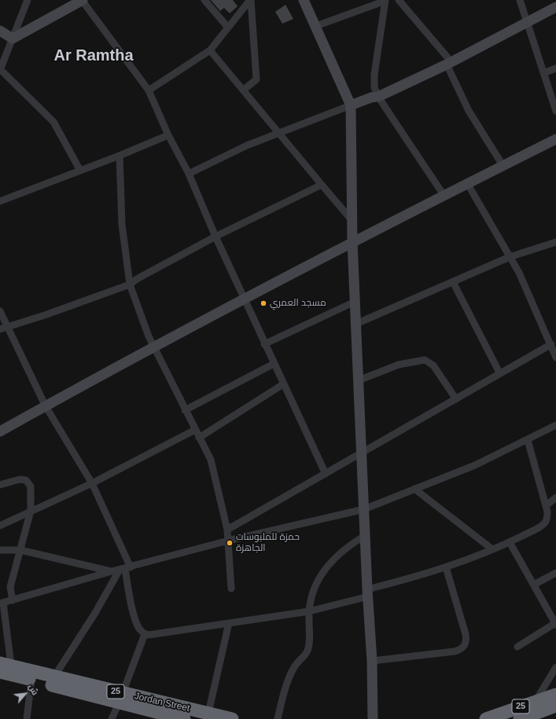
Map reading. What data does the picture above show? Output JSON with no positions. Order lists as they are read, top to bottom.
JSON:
{
  "streets": {
    "highway": ["25", "Jordan Street"]
  },
  "districts": ["Ar Ramtha"],
  "places": ["مسجد العمري", "حمزة للملبوسات الجاهزة"],
  "north": "top right"
}
